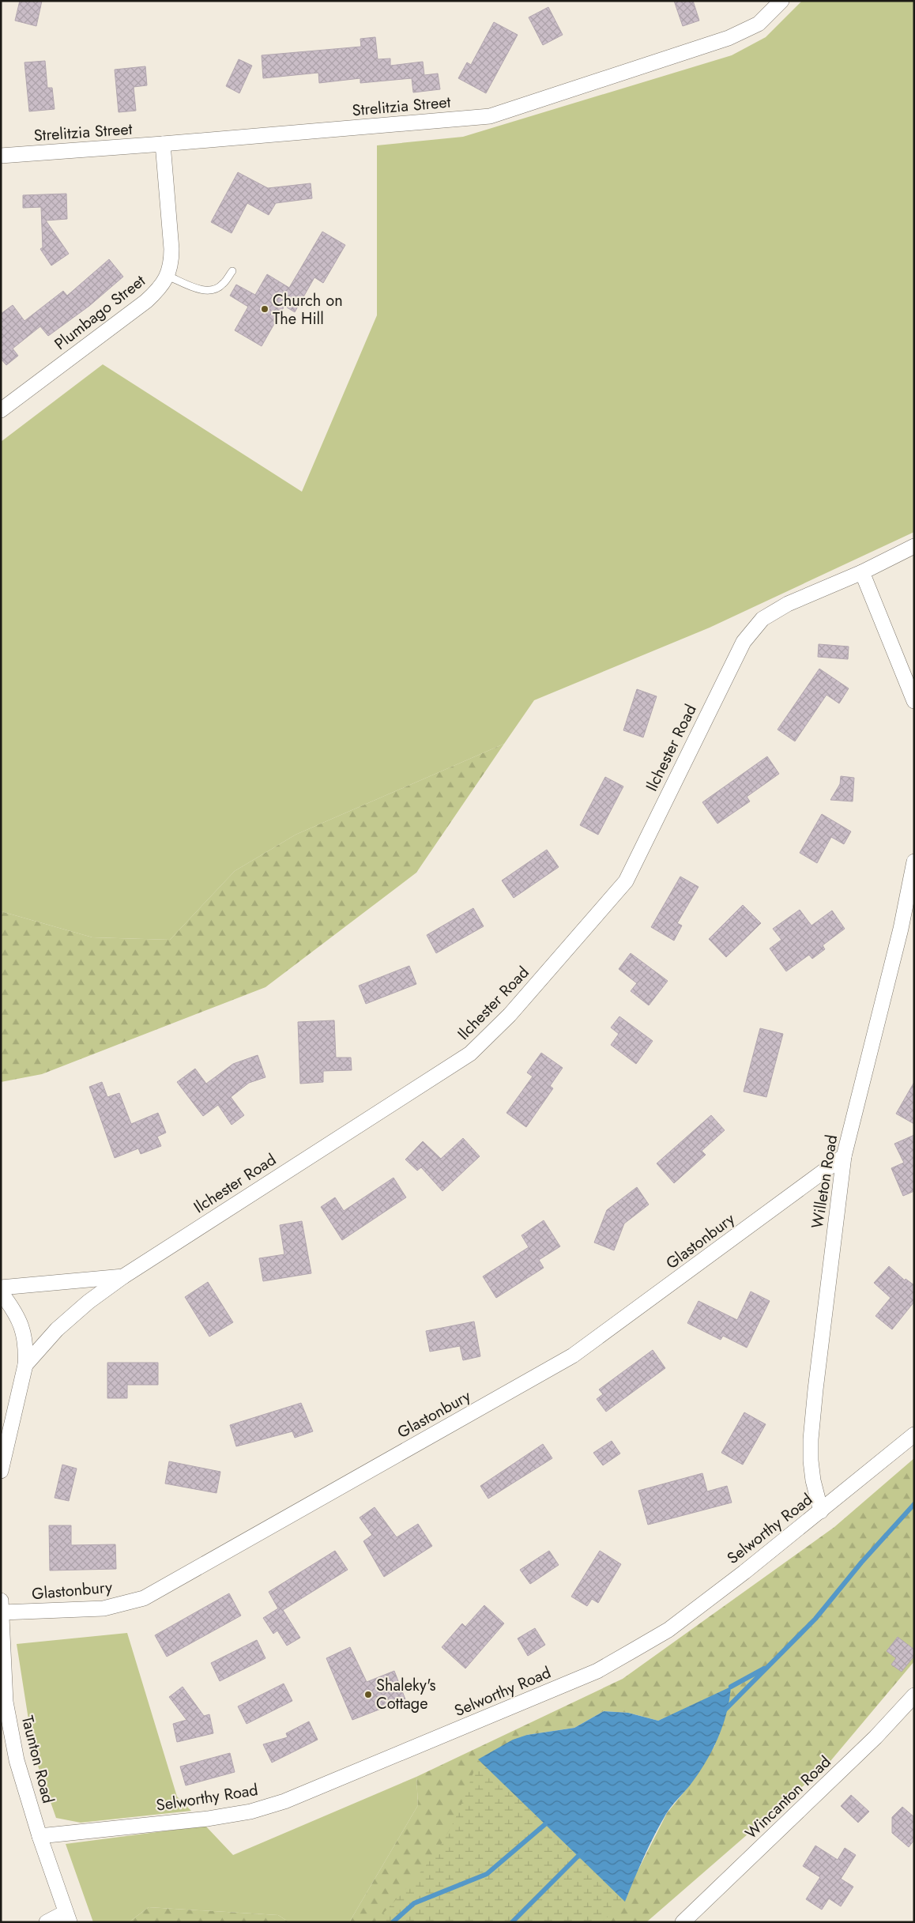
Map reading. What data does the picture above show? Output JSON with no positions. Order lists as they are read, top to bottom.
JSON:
{
  "streets": {
    "street": [
      "Strelitzia Street",
      "Plumbago Street",
      "Ilchester Road",
      "Willeton Road",
      "Glastonbury",
      "Selworthy Road",
      "Taunton Road",
      "Wincanton Road"
    ]
  },
  "crossings": [
    ["Strelitzia Street", "Plumbago Street"],
    ["Willeton Road", "Glastonbury"],
    ["Willeton Road", "Selworthy Road"],
    ["Glastonbury", "Taunton Road"],
    ["Selworthy Road", "Taunton Road"]
  ],
  "places": ["Church on The Hill", "Shaleky's Cottage"]
}
